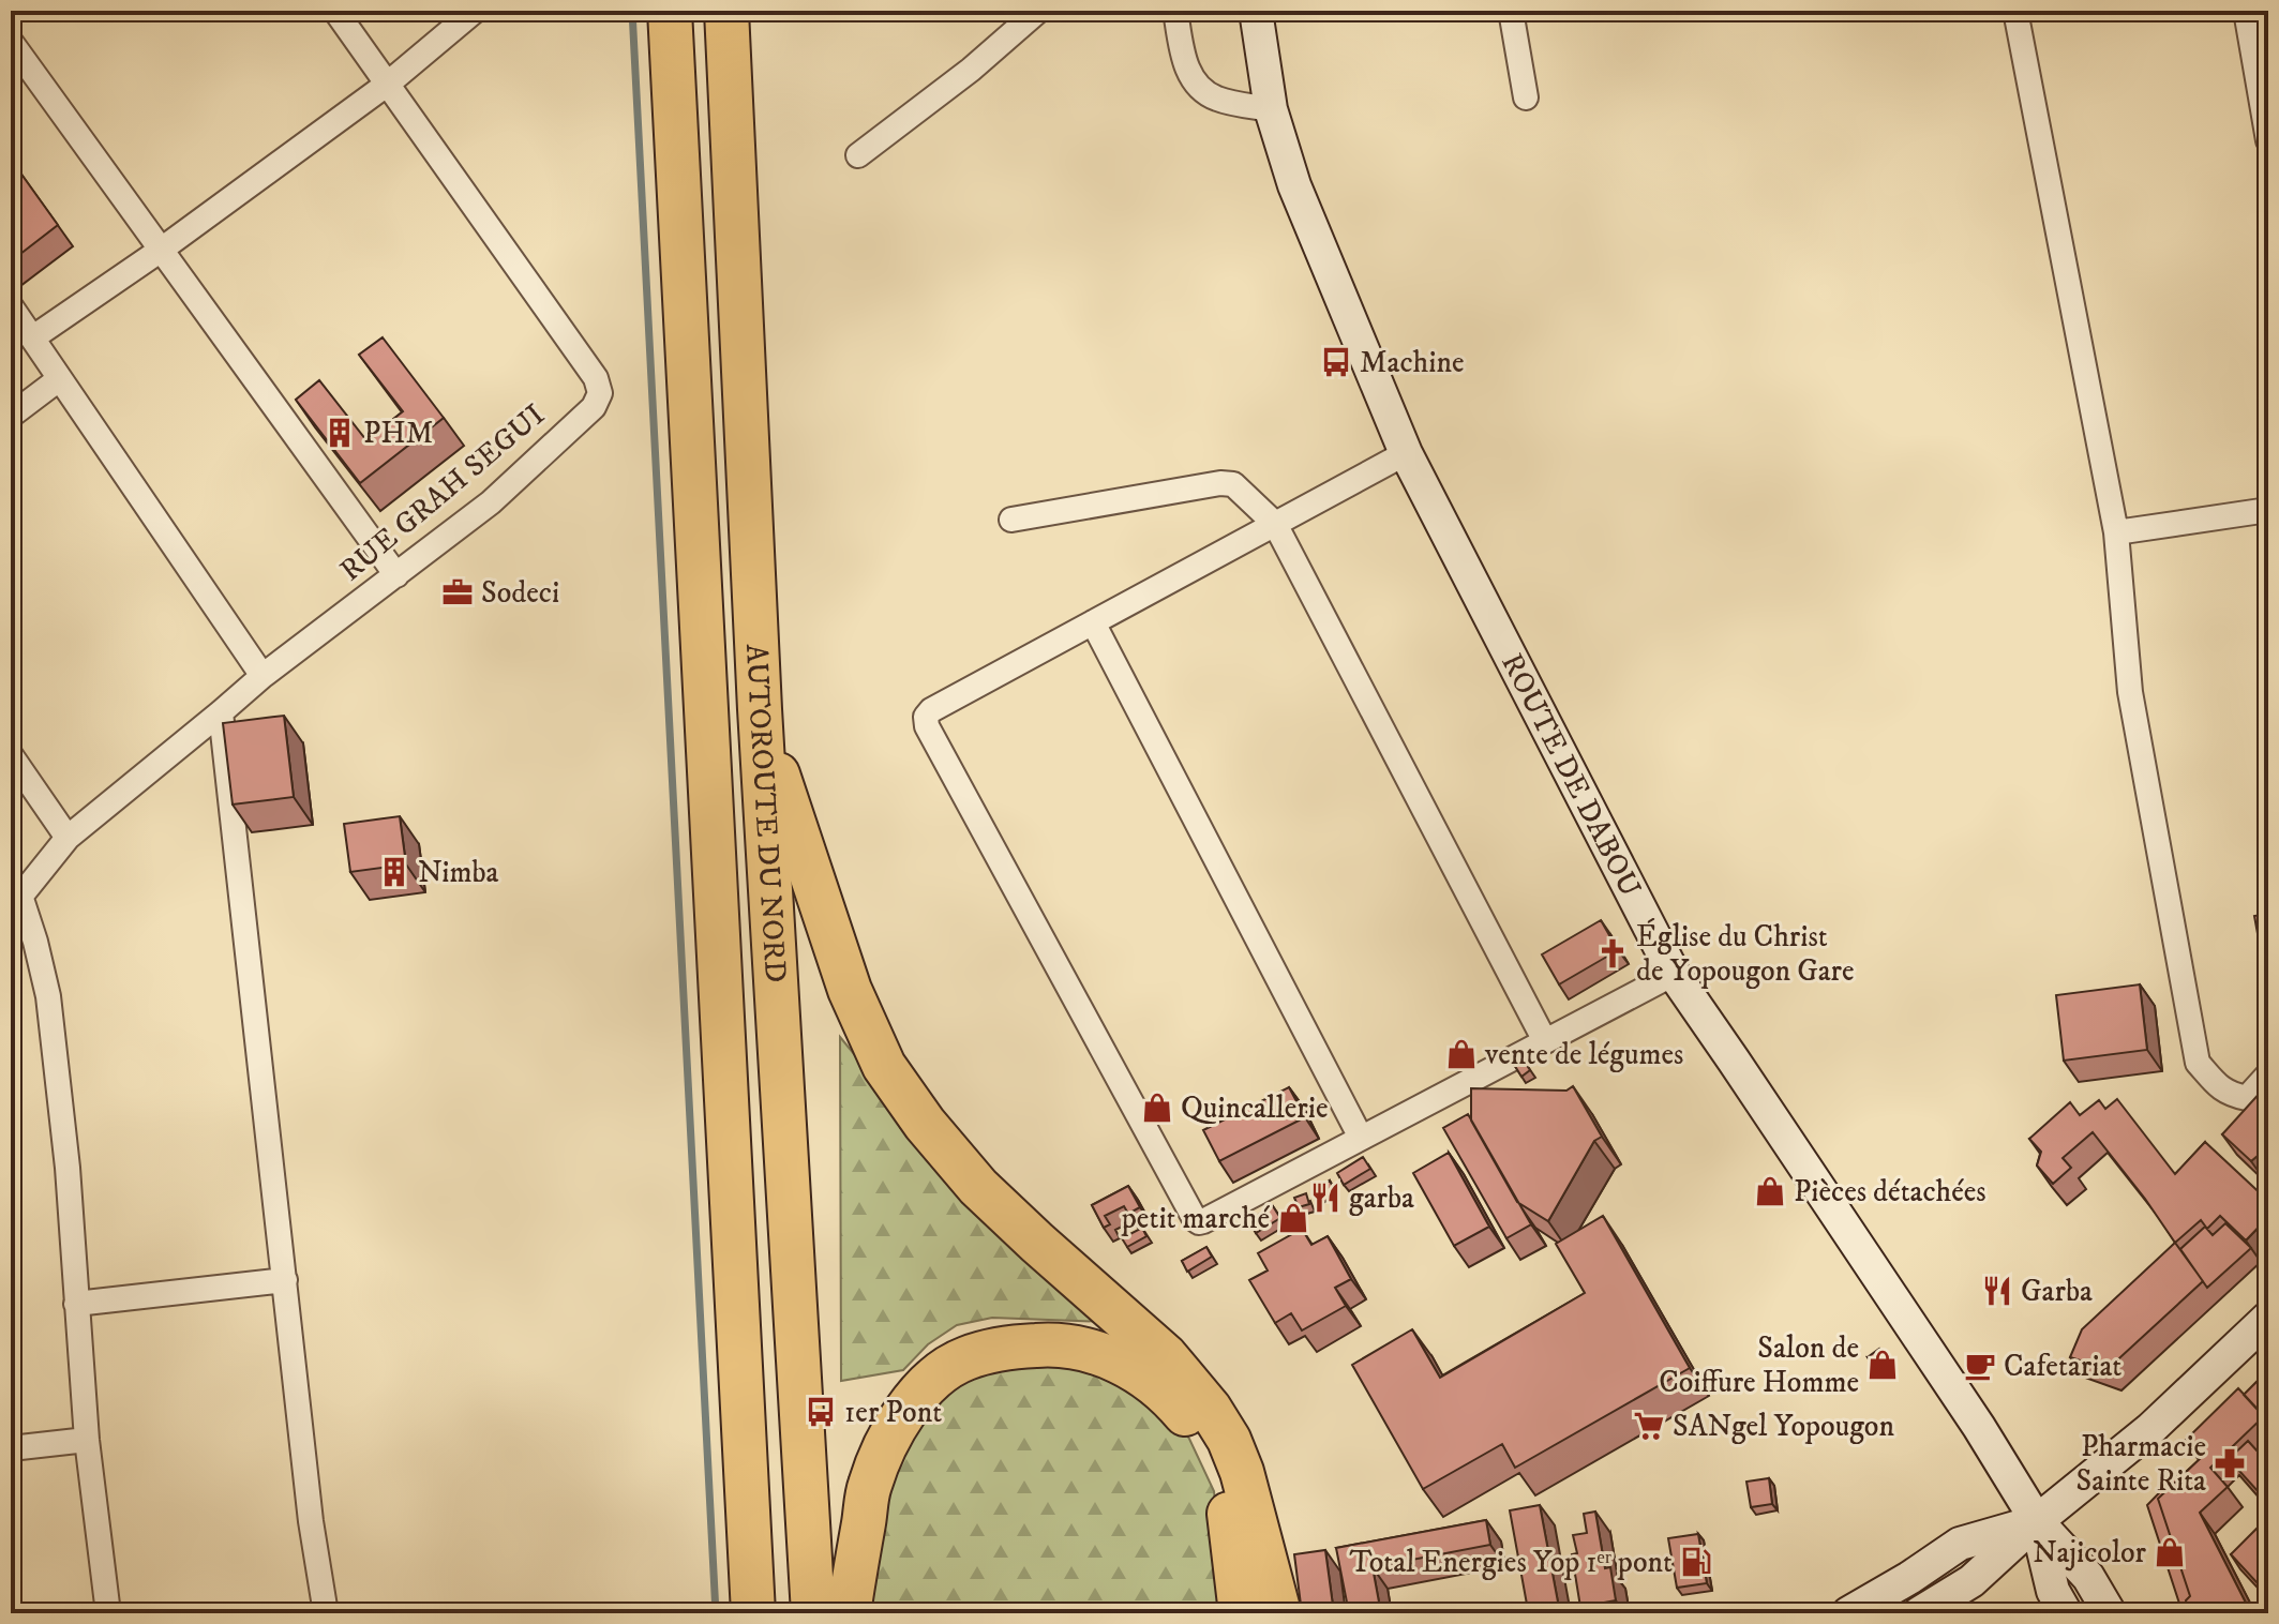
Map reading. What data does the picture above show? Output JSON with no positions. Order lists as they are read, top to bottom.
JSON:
{
  "streets": {
    "highway": ["AUTOROUTE DU NORD"],
    "street": ["RUE GRAH SEGUI", "ROUTE DE DABOU"]
  },
  "places": {
    "bus stop": ["Machine", "1er Pont"],
    "building": ["PHM", "Nimba"],
    "office": ["Sodeci"],
    "church": ["Église du Christ de Yopougon Gare"],
    "shop": [
      "vente de légumes",
      "Quincallerie",
      "Pièces détachées",
      "petit marché",
      "Salon de Coiffure Homme",
      "Najicolor"
    ],
    "restaurant": ["garba", "Garba"],
    "cafe": ["Cafetariat"],
    "supermarket": ["SANgel Yopougon"],
    "pharmacy": ["Pharmacie Sainte Rita"],
    "fuel station": ["Total Energies Yop 1ᵉʳ pont"]
  }
}
